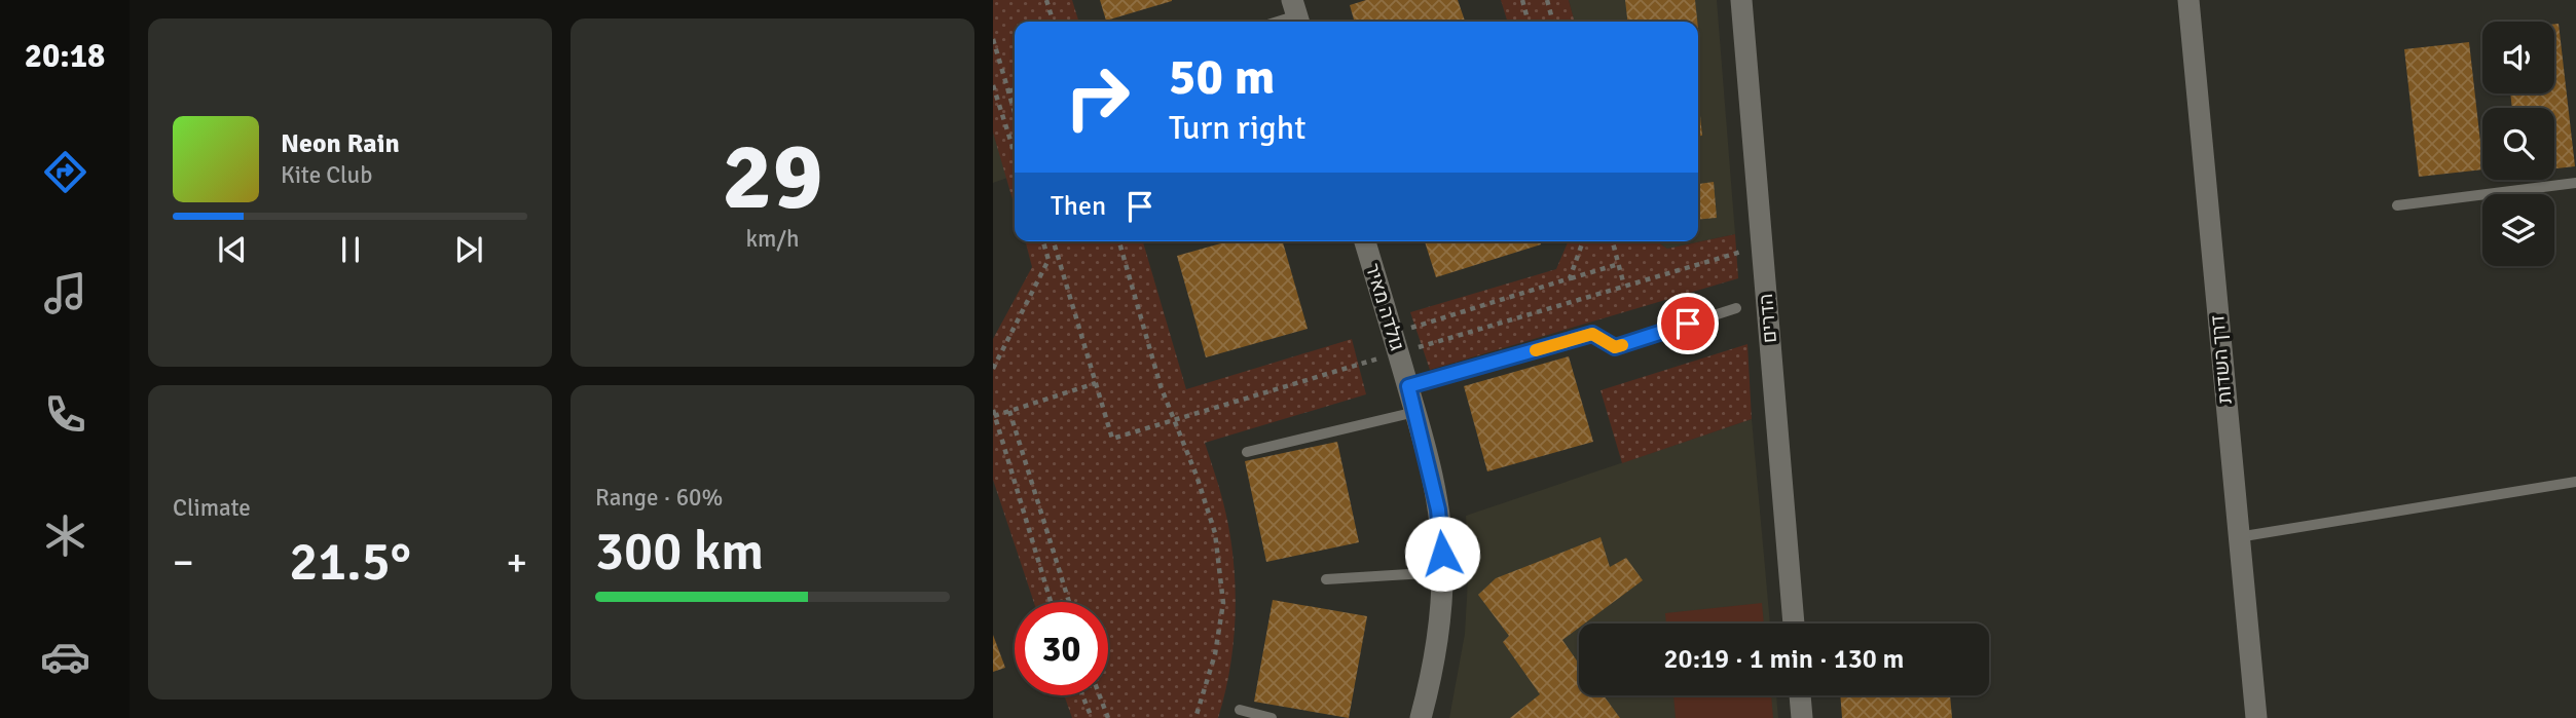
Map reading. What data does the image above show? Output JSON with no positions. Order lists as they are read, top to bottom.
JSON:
{
  "streets": {
    "street": ["גולדה מאיר", "הדרים", "דרך השדות"]
  },
  "page": {
    "tabs": "20:18",
    "tile": [
      ["29", "km/h"],
      "Climate",
      ["Range · 60%", "300 km"]
    ],
    "turn": ["50 m", "Turn right"],
    "song": ["Neon Rain", "Kite Club"],
    "then": "Then",
    "heat": ["−", "21.5°", "+"],
    "limit": "30",
    "trip": "20:19 · 1 min · 130 m"
  }
}
